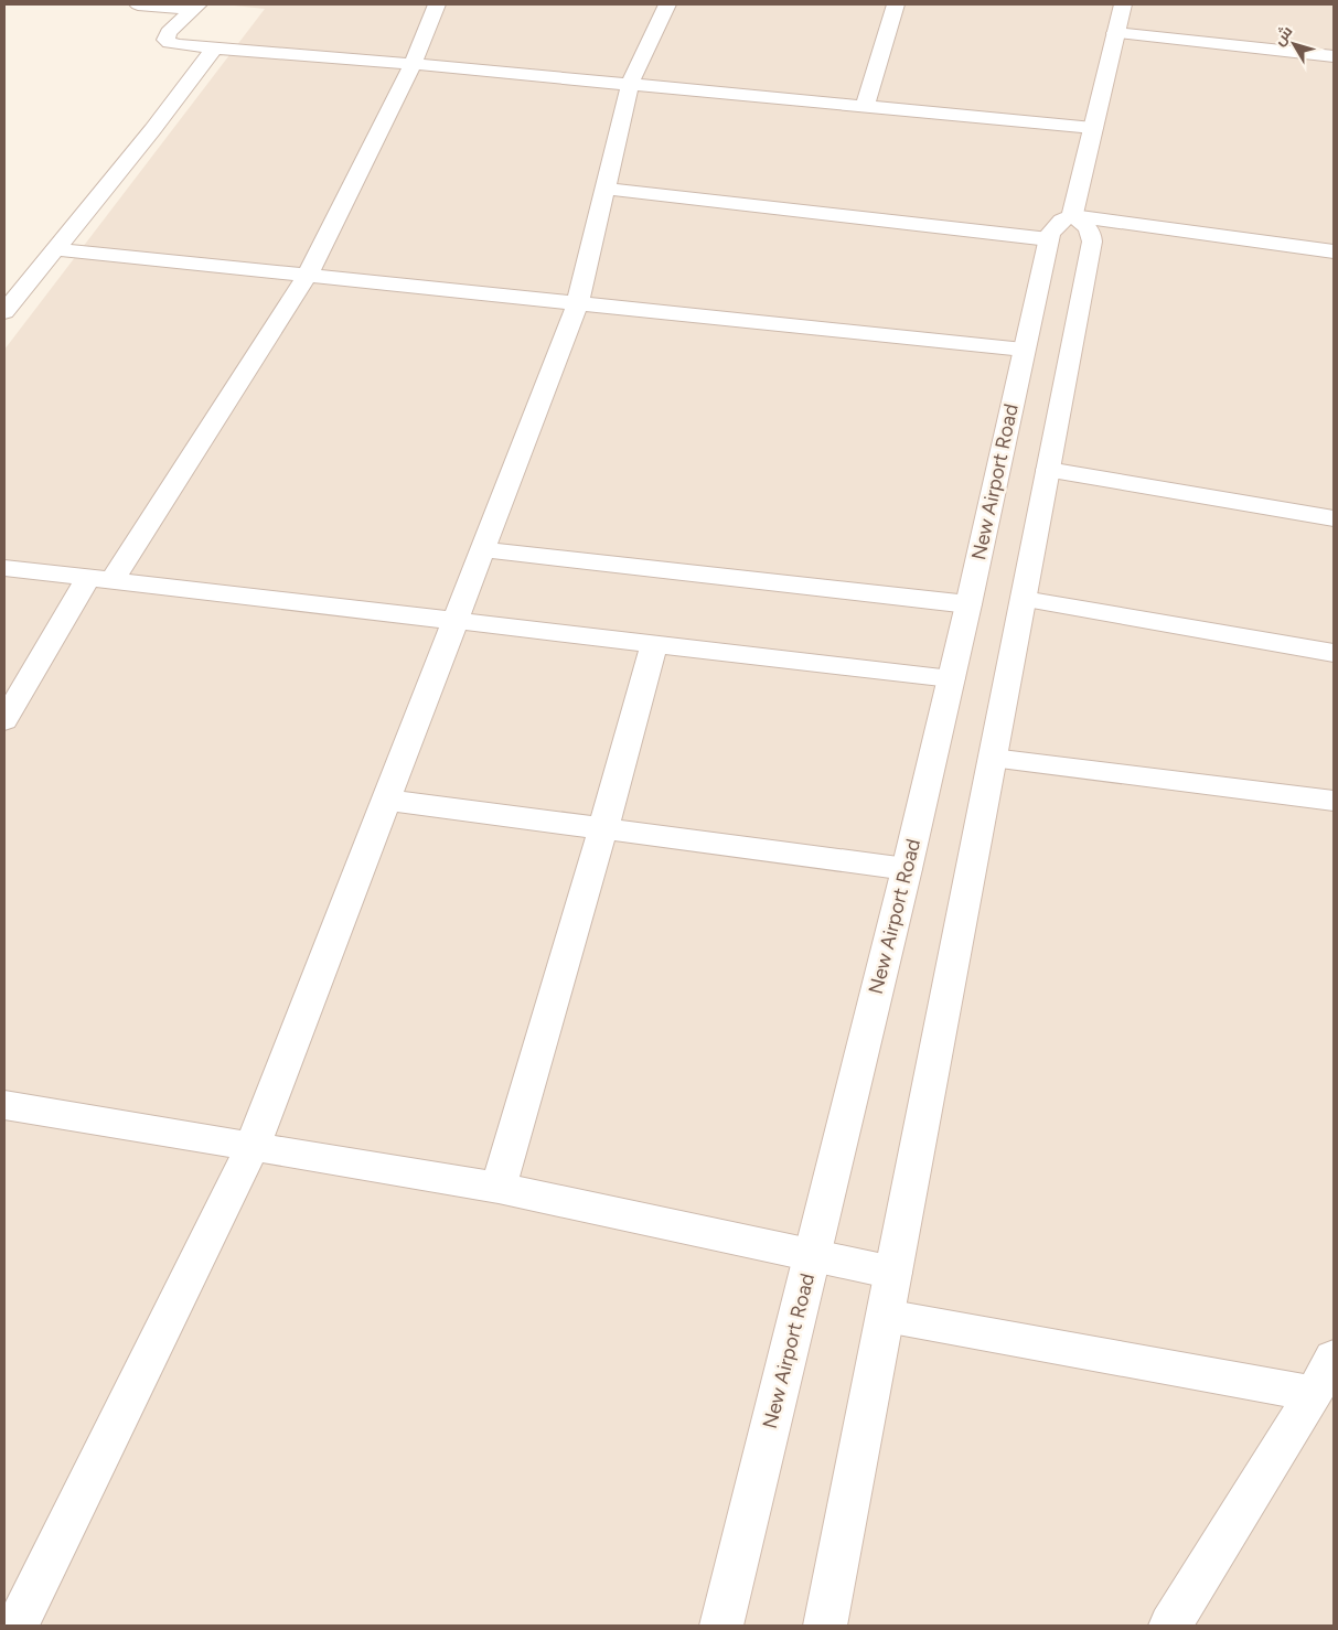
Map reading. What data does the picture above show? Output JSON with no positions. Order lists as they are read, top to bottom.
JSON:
{
  "streets": {
    "street": ["New Airport Road"]
  },
  "north": "top left"
}
